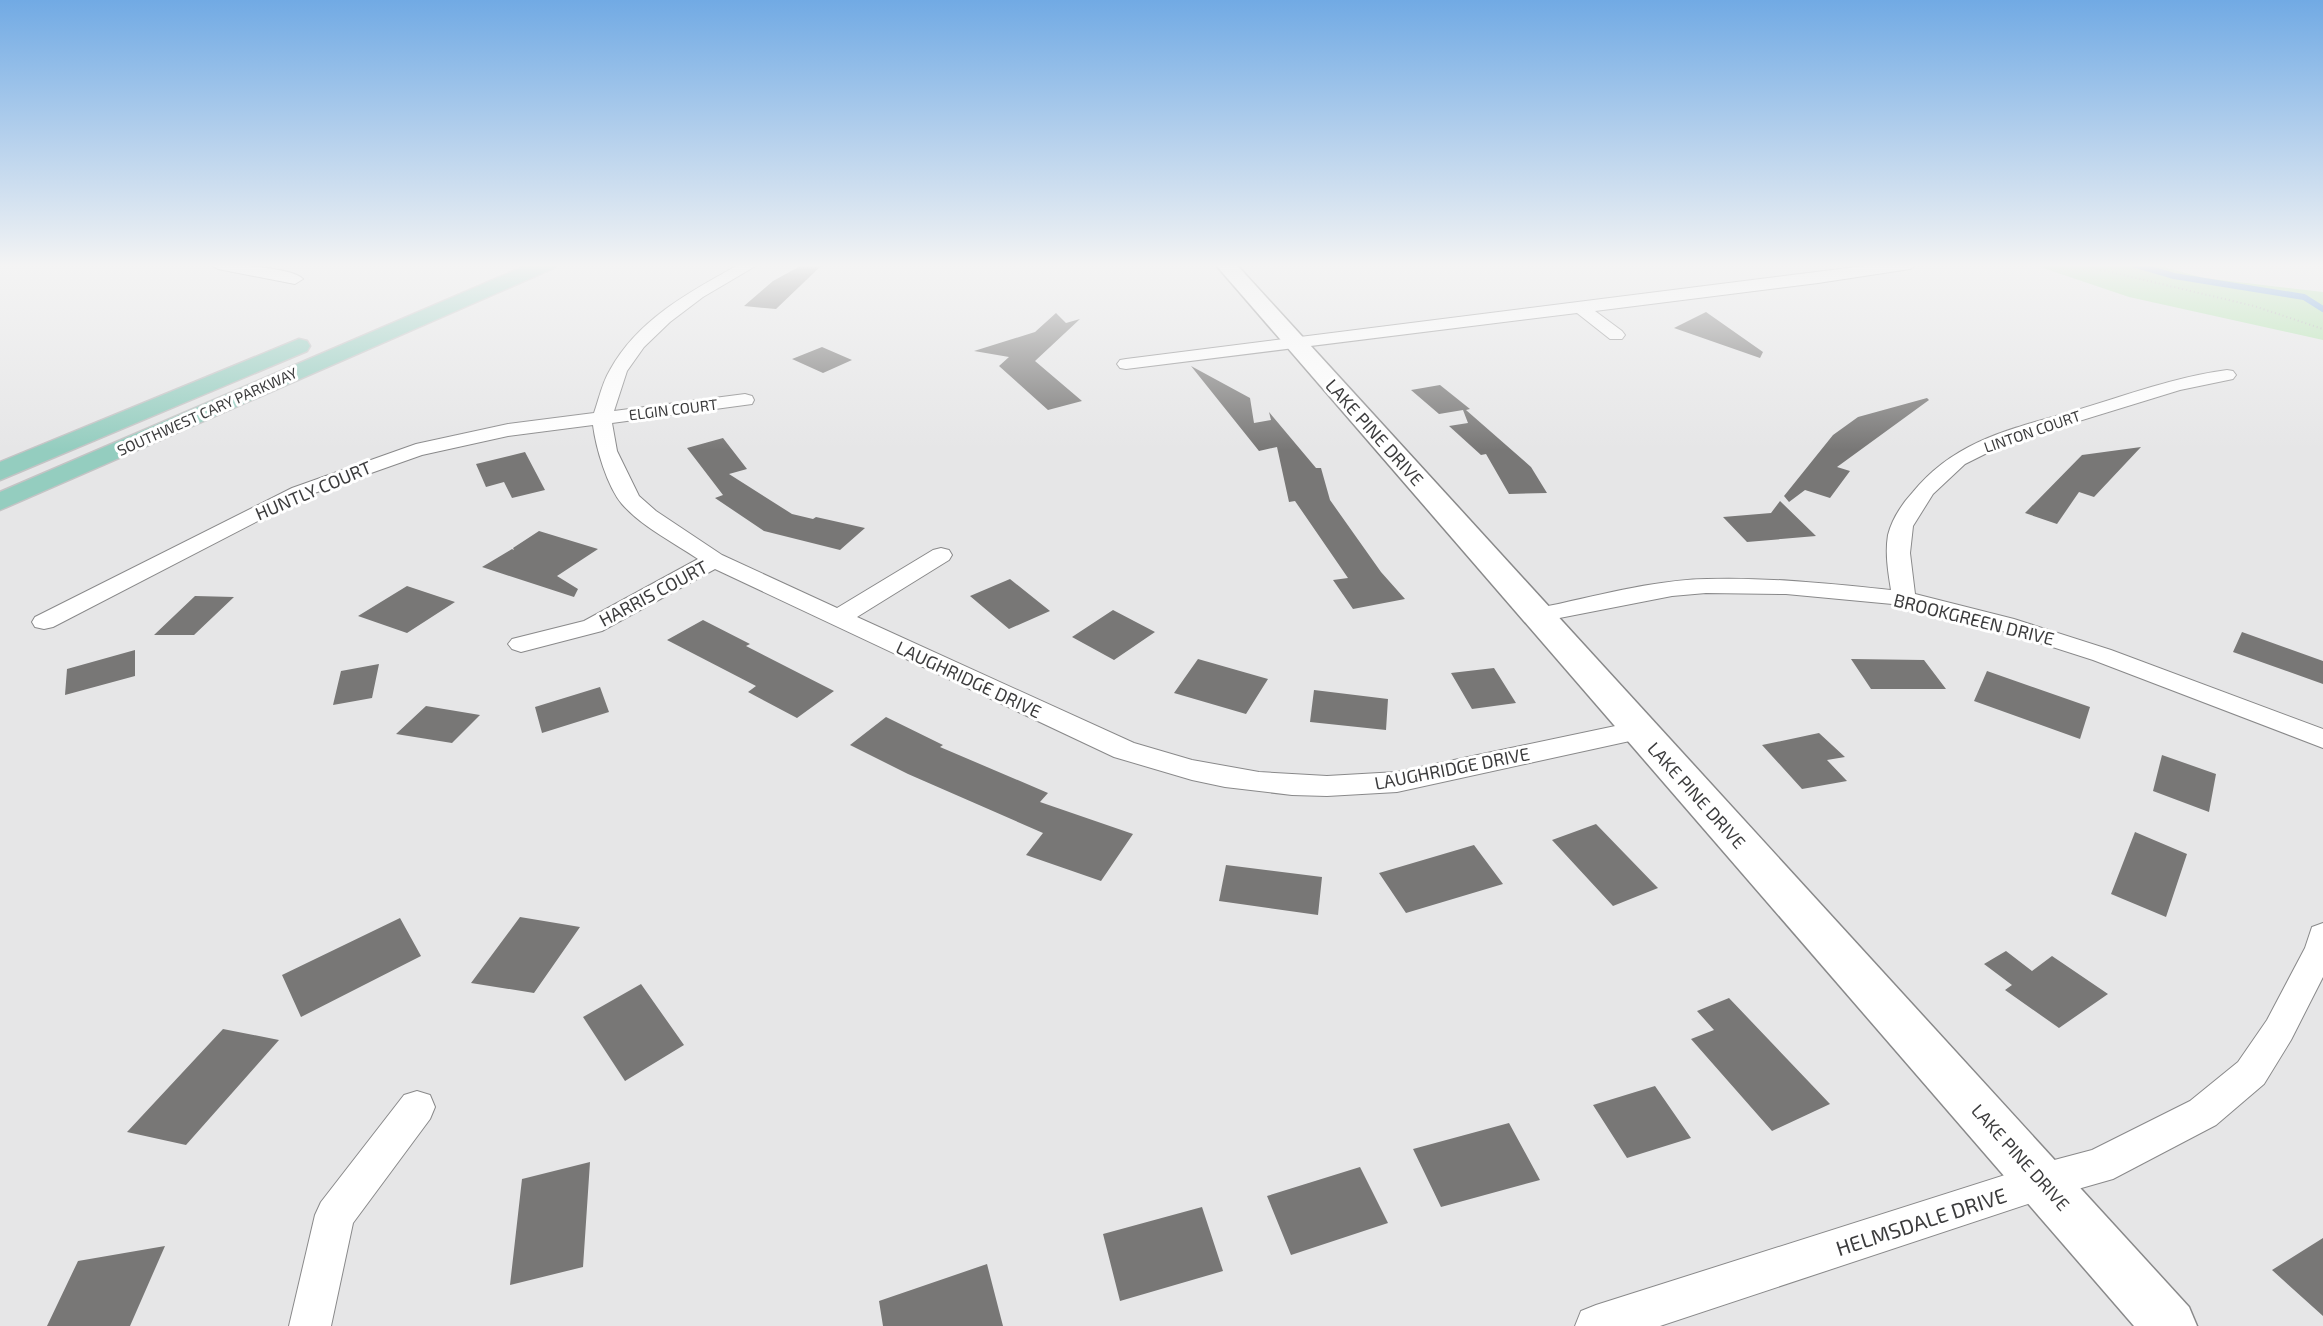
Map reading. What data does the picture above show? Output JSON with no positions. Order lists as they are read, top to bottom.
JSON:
{
  "streets": {
    "main road": ["SOUTHWEST CARY PARKWAY"],
    "street": [
      "ELGIN COURT",
      "LINTON COURT",
      "LAKE PINE DRIVE",
      "HUNTLY COURT",
      "HARRIS COURT",
      "BROOKGREEN DRIVE",
      "LAUGHRIDGE DRIVE",
      "HELMSDALE DRIVE"
    ]
  },
  "crossings": [
    ["ELGIN COURT", "HUNTLY COURT"],
    ["ELGIN COURT", "LAUGHRIDGE DRIVE"],
    ["LINTON COURT", "BROOKGREEN DRIVE"],
    ["LAKE PINE DRIVE", "BROOKGREEN DRIVE"],
    ["LAKE PINE DRIVE", "LAUGHRIDGE DRIVE"],
    ["LAKE PINE DRIVE", "HELMSDALE DRIVE"],
    ["HUNTLY COURT", "LAUGHRIDGE DRIVE"],
    ["HARRIS COURT", "LAUGHRIDGE DRIVE"]
  ]
}
